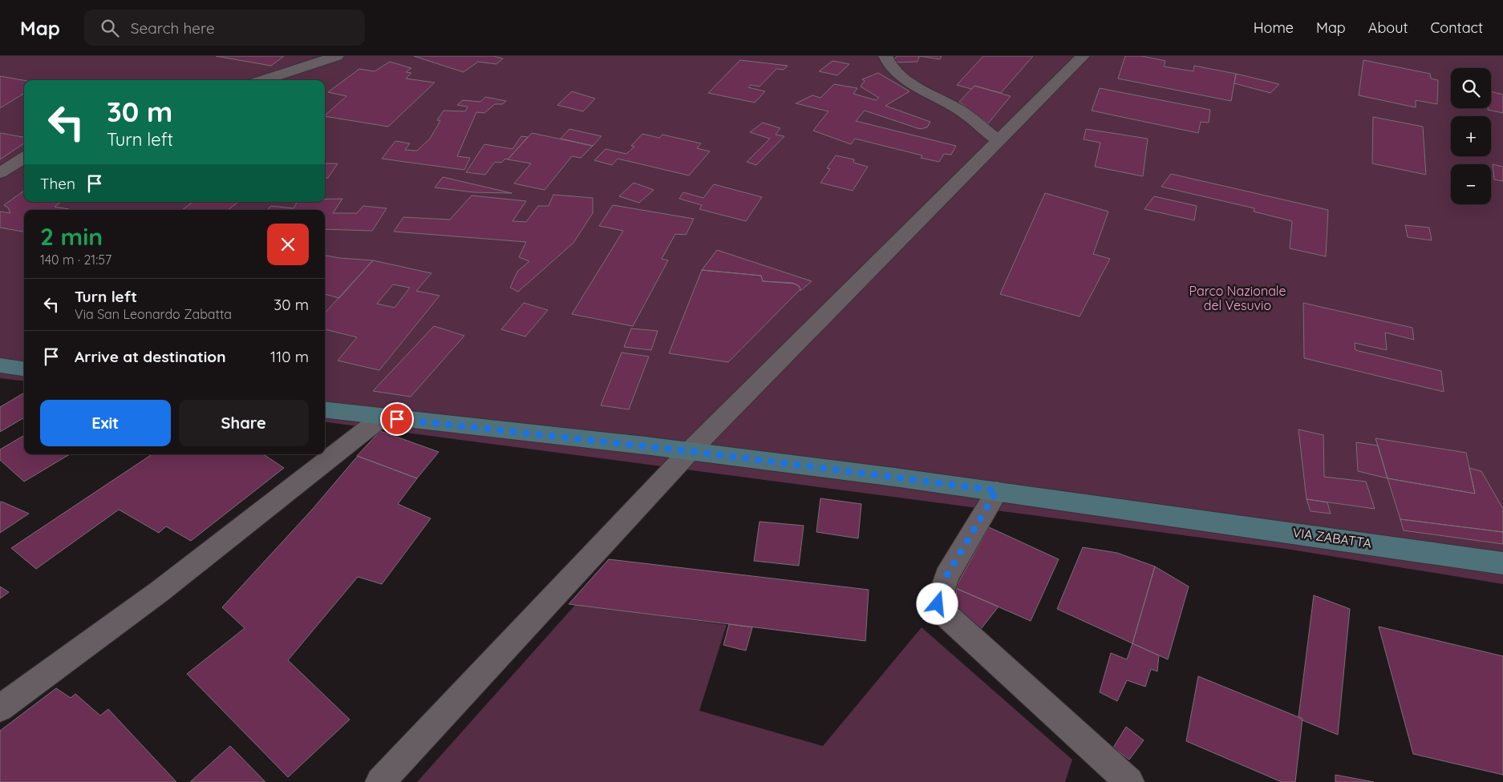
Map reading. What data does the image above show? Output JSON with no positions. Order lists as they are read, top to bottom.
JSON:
{
  "streets": {
    "street": ["VIA ZABATTA"]
  },
  "parks": ["Parco Nazionale del Vesuvio"],
  "page": {
    "header": "Map",
    "search": "Search here",
    "nav": [
      "Home",
      "Map",
      "About",
      "Contact"
    ],
    "map_buttons": ["+", "−"],
    "turn": ["30 m", "Turn left"],
    "then": "Then",
    "heading": ["2 min", "140 m · 21:57"],
    "list": [
      {
        "name": "Turn left",
        "note": "Via San Leonardo Zabatta",
        "value": "30 m"
      },
      {
        "name": "Arrive at destination",
        "value": "110 m"
      }
    ],
    "buttons": ["Exit", "Share"]
  }
}
